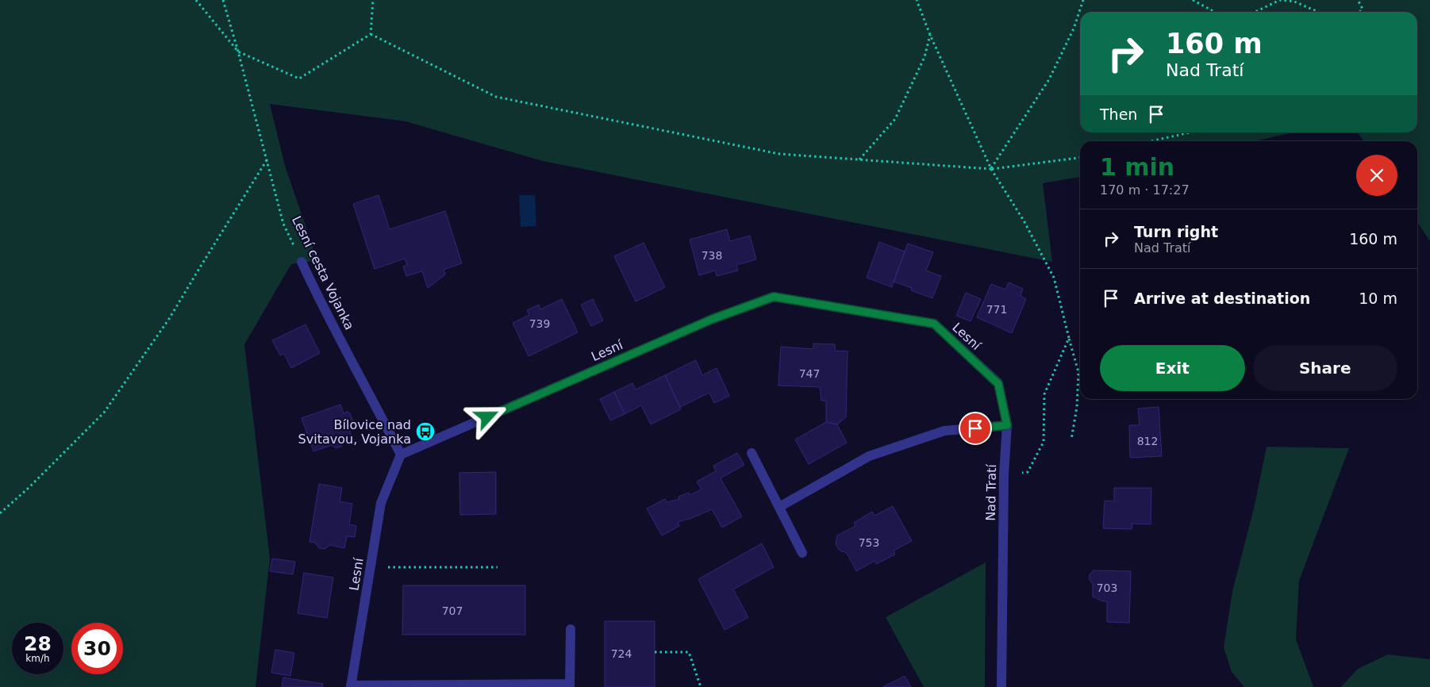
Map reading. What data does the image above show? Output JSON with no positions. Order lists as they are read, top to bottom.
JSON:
{
  "streets": {
    "street": ["Lesní cesta Vojanka", "Lesní", "Nad Tratí"]
  },
  "crossings": [
    ["Lesní cesta Vojanka", "Lesní"],
    ["Lesní", "Nad Tratí"]
  ],
  "places": {
    "bus stop": ["Bílovice nad Svitavou, Vojanka"]
  },
  "house_numbers": [
    "738",
    "771",
    "739",
    "747",
    "812",
    "753",
    "703",
    "707",
    "724"
  ],
  "page": {
    "turn": ["160 m", "Nad Tratí"],
    "then": "Then",
    "heading": ["1 min", "170 m · 17:27"],
    "list": [
      {
        "name": "Turn right",
        "note": "Nad Tratí",
        "value": "160 m"
      },
      {
        "name": "Arrive at destination",
        "value": "10 m"
      }
    ],
    "buttons": ["Exit", "Share"],
    "speed": "28 km/h",
    "limit": "30"
  }
}
